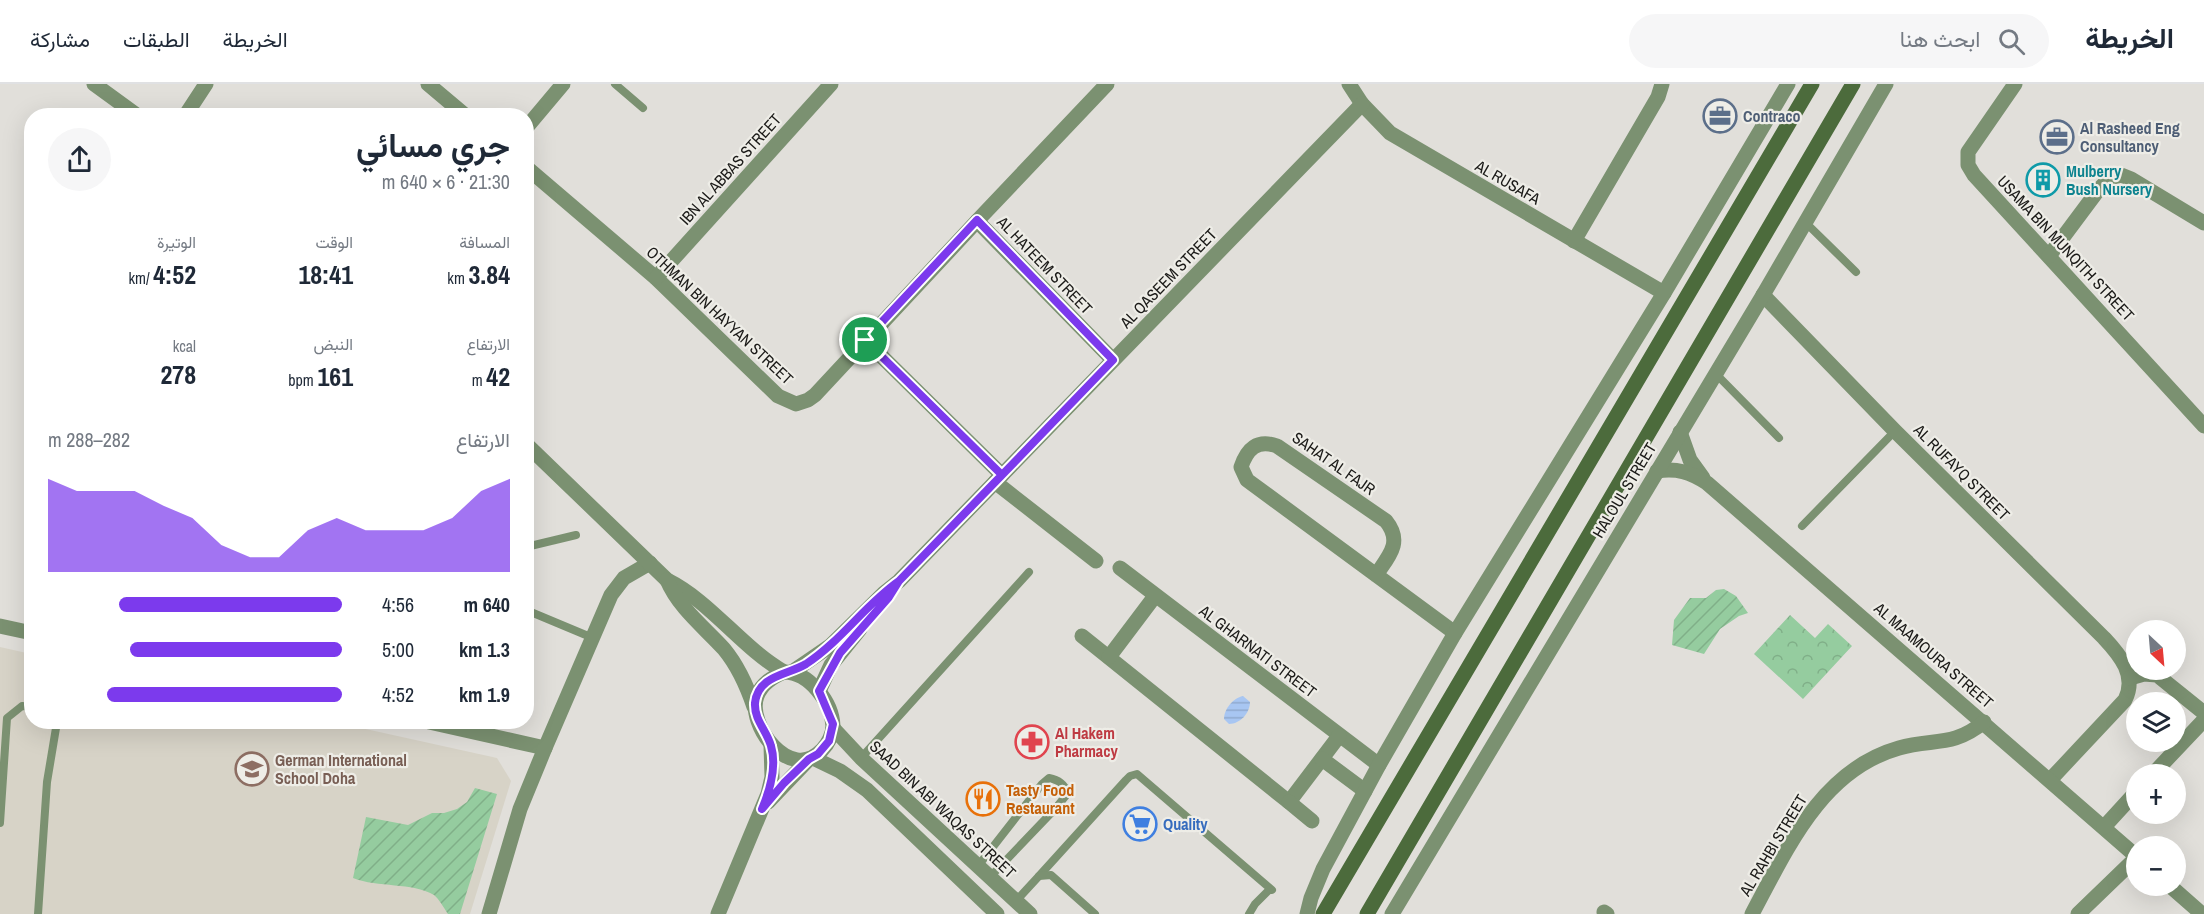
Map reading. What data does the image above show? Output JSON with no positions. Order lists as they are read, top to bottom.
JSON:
{
  "streets": {
    "main road": ["HALOUL STREET"],
    "street": [
      "IBN AL ABBAS STREET",
      "AL RUSAFA",
      "USAMA BIN MUNQITH STREET",
      "AL HATEEM STREET",
      "AL QASEEM STREET",
      "OTHMAN BIN HAYYAN STREET",
      "SAHAT AL FAJR",
      "AL RUFAYQ STREET",
      "AL GHARNATI STREET",
      "AL MAAMOURA STREET",
      "SAAD BIN ABI WAQAS STREET",
      "AL RAHBI STREET"
    ]
  },
  "crossings": [
    ["IBN AL ABBAS STREET", "OTHMAN BIN HAYYAN STREET"],
    ["AL RUSAFA", "AL QASEEM STREET"],
    ["AL HATEEM STREET", "AL QASEEM STREET"],
    ["AL HATEEM STREET", "OTHMAN BIN HAYYAN STREET"],
    ["AL QASEEM STREET", "SAAD BIN ABI WAQAS STREET"],
    ["AL RUFAYQ STREET", "HALOUL STREET"],
    ["HALOUL STREET", "AL MAAMOURA STREET"],
    ["AL MAAMOURA STREET", "AL RAHBI STREET"]
  ],
  "places": {
    "office": ["Contraco", "Al Rasheed Eng Consultancy"],
    "building": ["Mulberry Bush Nursery"],
    "pharmacy": ["Al Hakem Pharmacy"],
    "school or university": ["German International School Doha"],
    "restaurant": ["Tasty Food Restaurant"],
    "supermarket": ["Quality"]
  },
  "north": "bottom right",
  "page": {
    "header": "الخريطة",
    "search": "ابحث هنا",
    "nav": ["الخريطة", "الطبقات", "مشاركة"],
    "heading": ["جري مسائي", "21:30 · 6 × 640 m"],
    "stats": [
      ["المسافة", "3.84 km"],
      ["الوقت", "18:41"],
      ["الوتيرة", "4:52 /km"],
      ["الارتفاع", "42 m"],
      ["النبض", "161 bpm"],
      ["kcal", "278"]
    ],
    "chart": ["الارتفاع", "282–288 m"],
    "list": [
      {
        "name": "640 m",
        "note": "4:56"
      },
      {
        "name": "1.3 km",
        "note": "5:00"
      },
      {
        "name": "1.9 km",
        "note": "4:52"
      }
    ],
    "map_buttons": ["+", "−"]
  }
}
